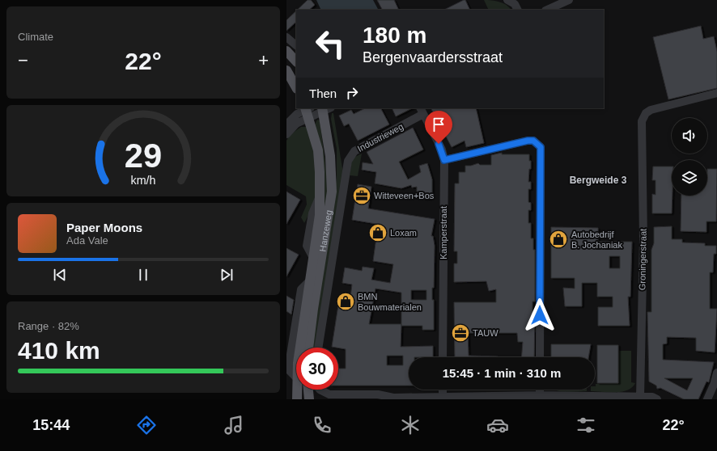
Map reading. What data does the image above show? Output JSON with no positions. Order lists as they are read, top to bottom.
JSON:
{
  "streets": {
    "main road": ["Hanzeweg"],
    "street": ["Industrieweg", "Kamperstraat", "Groningerstraat"]
  },
  "crossings": [
    ["Industrieweg", "Hanzeweg"],
    ["Industrieweg", "Kamperstraat"]
  ],
  "districts": ["Bergweide 3"],
  "places": {
    "office": ["Witteveen+Bos", "TAUW"],
    "shop": ["Loxam", "Autobedrijf B. Jochaniak", "BMN Bouwmaterialen"]
  },
  "page": {
    "tile": [
      "Climate",
      ["Range · 82%", "410 km"]
    ],
    "turn": ["180 m", "Bergenvaardersstraat"],
    "heat": ["−", "22°", "+"],
    "then": "Then",
    "song": ["Paper Moons", "Ada Vale"],
    "limit": "30",
    "trip": "15:45 · 1 min · 310 m",
    "tabs": ["15:44", "22°"],
    "gauge": ["29", "km/h"]
  }
}
